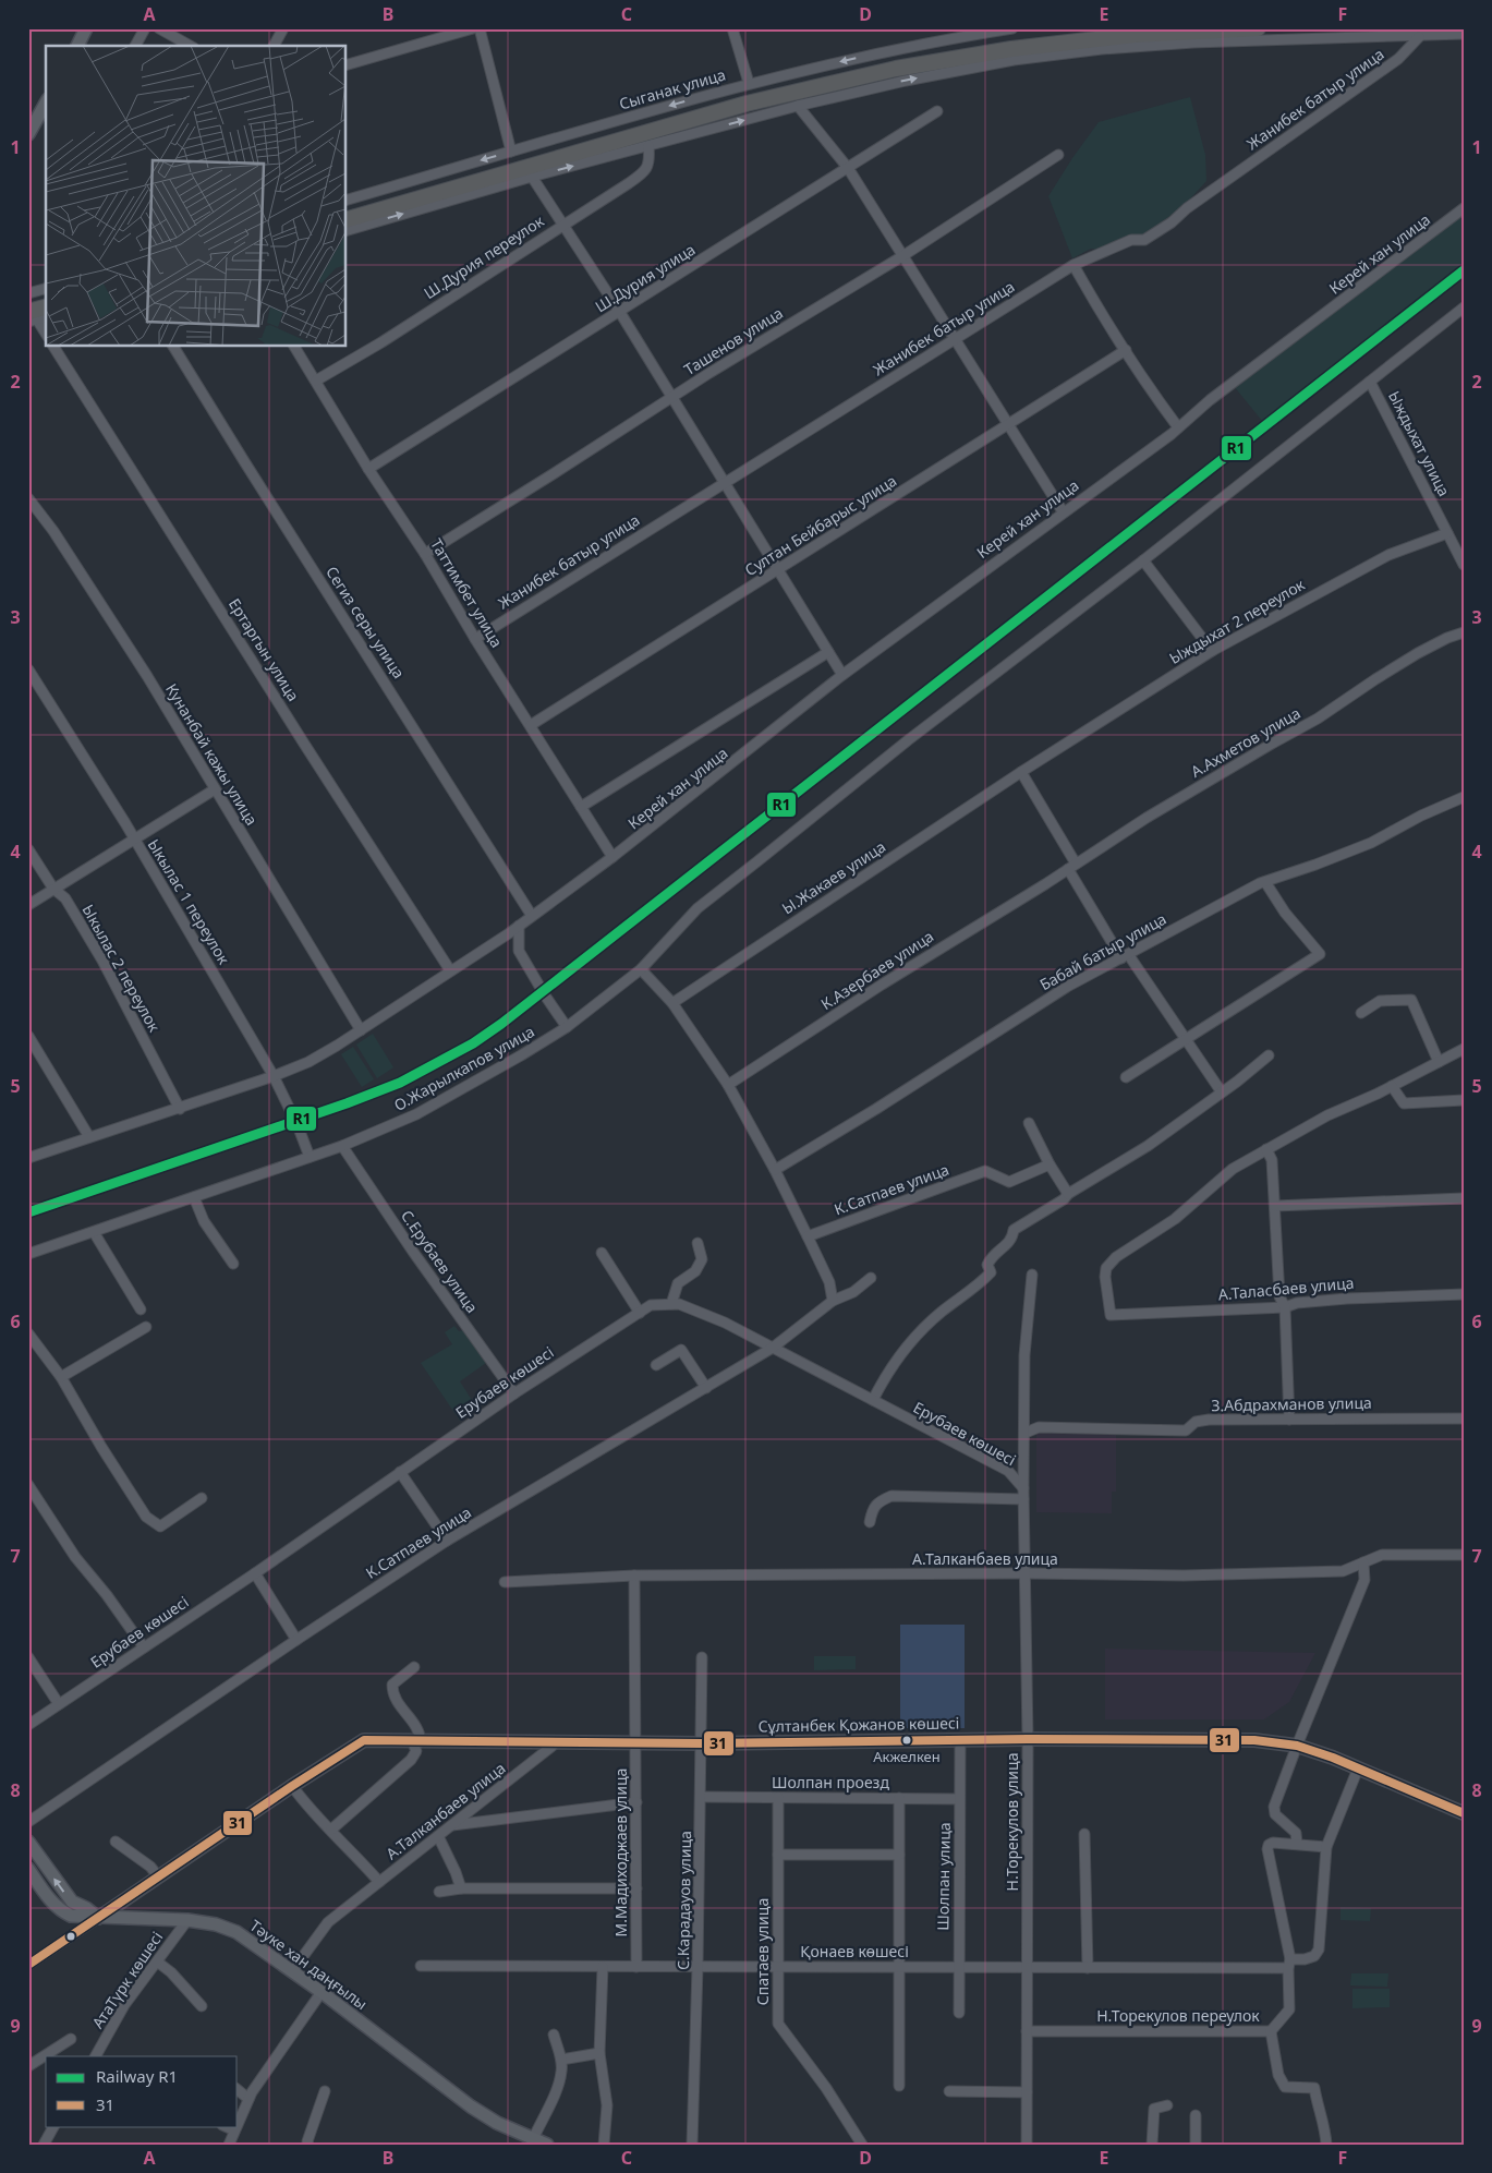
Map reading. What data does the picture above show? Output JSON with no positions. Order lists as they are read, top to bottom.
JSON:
{
  "streets": {
    "main road": ["Сұлтанбек Қожанов көшесі", "Тәуке хан даңғылы"],
    "street": [
      "Сыганак улица",
      "Жанибек батыр улица",
      "Керей хан улица",
      "Ш.Дурия переулок",
      "Ш.Дурия улица",
      "Ташенов улица",
      "Ыждыхат улица",
      "Султан Бейбарыс улица",
      "Таттимбет улица",
      "Ыждыхат 2 переулок",
      "Сегиз серы улица",
      "Ертаргын улица",
      "А.Ахметов улица",
      "Кунанбай кажы улица",
      "Ы.Жакаев улица",
      "Ыкылас 1 переулок",
      "Бабай батыр улица",
      "Ыкылас 2 переулок",
      "К.Азербаев улица",
      "О.Жарылкапов улица",
      "К.Сатпаев улица",
      "С.Ерубаев улица",
      "А.Таласбаев улица",
      "Ерубаев көшесі",
      "З.Абдрахманов улица",
      "А.Талканбаев улица",
      "Шолпан проезд",
      "Н.Торекулов улица",
      "М.Мадиходжаев улица",
      "Шолпан улица",
      "С.Карадауов улица",
      "Спатаев улица",
      "Қонаев көшесі",
      "АтаТүрк көшесі",
      "Н.Торекулов переулок"
    ]
  },
  "crossings": [
    ["Жанибек батыр улица", "Таттимбет улица"],
    ["Керей хан улица", "Таттимбет улица"],
    ["Керей хан улица", "Сегиз серы улица"],
    ["Керей хан улица", "Ертаргын улица"],
    ["Керей хан улица", "Кунанбай кажы улица"],
    ["Керей хан улица", "Ыкылас 1 переулок"],
    ["Керей хан улица", "Ыкылас 2 переулок"],
    ["Ш.Дурия переулок", "Таттимбет улица"],
    ["Ш.Дурия улица", "Таттимбет улица"],
    ["Ташенов улица", "Таттимбет улица"],
    ["Ыждыхат улица", "Ыждыхат 2 переулок"],
    ["Ыждыхат улица", "О.Жарылкапов улица"],
    ["Султан Бейбарыс улица", "Таттимбет улица"],
    ["Ыждыхат 2 переулок", "Ы.Жакаев улица"],
    ["А.Ахметов улица", "К.Азербаев улица"],
    ["Ыкылас 1 переулок", "О.Жарылкапов улица"],
    ["О.Жарылкапов улица", "С.Ерубаев улица"],
    ["К.Сатпаев улица", "Ерубаев көшесі"],
    ["С.Ерубаев улица", "Ерубаев көшесі"],
    ["Ерубаев көшесі", "Н.Торекулов улица"],
    ["З.Абдрахманов улица", "Н.Торекулов улица"],
    ["А.Талканбаев улица", "Сұлтанбек Қожанов көшесі"],
    ["А.Талканбаев улица", "Н.Торекулов улица"],
    ["А.Талканбаев улица", "М.Мадиходжаев улица"],
    ["А.Талканбаев улица", "Тәуке хан даңғылы"],
    ["Сұлтанбек Қожанов көшесі", "Н.Торекулов улица"],
    ["Сұлтанбек Қожанов көшесі", "М.Мадиходжаев улица"],
    ["Сұлтанбек Қожанов көшесі", "Шолпан улица"],
    ["Сұлтанбек Қожанов көшесі", "С.Карадауов улица"],
    ["Сұлтанбек Қожанов көшесі", "Қонаев көшесі"],
    ["Сұлтанбек Қожанов көшесі", "Тәуке хан даңғылы"],
    ["Шолпан проезд", "Шолпан улица"],
    ["Шолпан проезд", "С.Карадауов улица"],
    ["Шолпан проезд", "Спатаев улица"],
    ["Н.Торекулов улица", "Қонаев көшесі"],
    ["Н.Торекулов улица", "Н.Торекулов переулок"],
    ["М.Мадиходжаев улица", "Қонаев көшесі"],
    ["Шолпан улица", "Қонаев көшесі"],
    ["С.Карадауов улица", "Қонаев көшесі"],
    ["Спатаев улица", "Қонаев көшесі"],
    ["Тәуке хан даңғылы", "АтаТүрк көшесі"]
  ],
  "places": ["Акжелкен"],
  "lines": ["rail line R1", "transit line 31"],
  "legend": ["Railway R1", "31"],
  "grid": {
    "columns": [
      "A",
      "B",
      "C",
      "D",
      "E",
      "F"
    ],
    "rows": [
      "1",
      "2",
      "3",
      "4",
      "5",
      "6",
      "7",
      "8",
      "9"
    ]
  }
}
